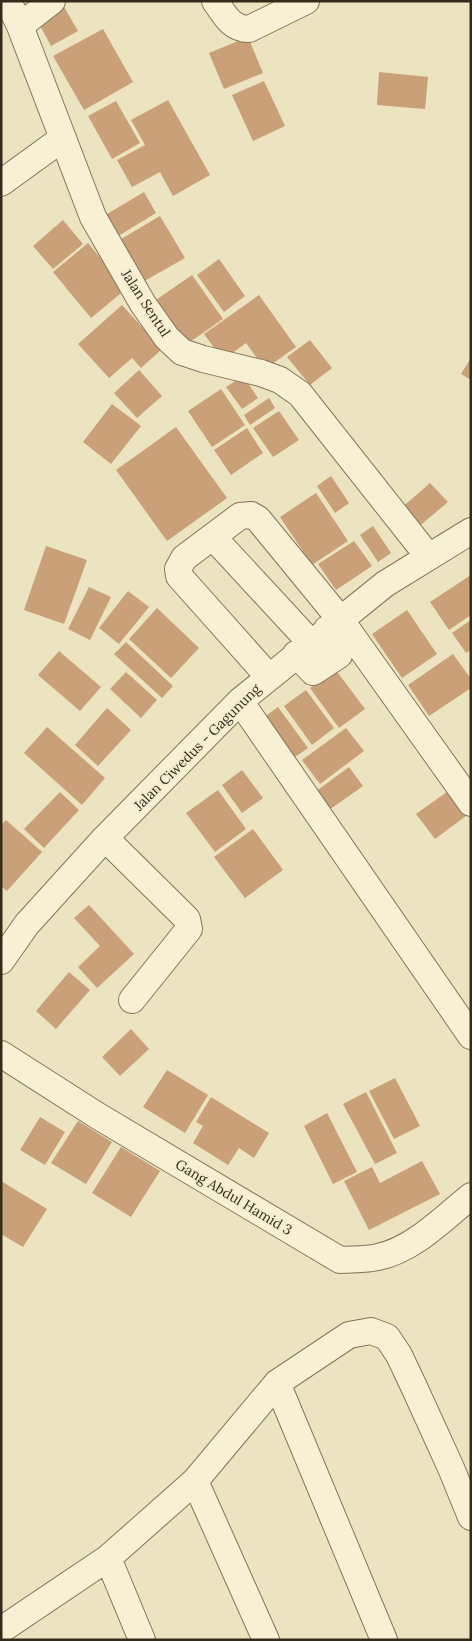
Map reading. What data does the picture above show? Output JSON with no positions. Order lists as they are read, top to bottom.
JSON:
{
  "streets": {
    "street": ["Jalan Sentul", "Jalan Ciwedus - Gagunung", "Gang Abdul Hamid 3"]
  },
  "crossings": [
    ["Jalan Sentul", "Jalan Ciwedus - Gagunung"]
  ]
}
